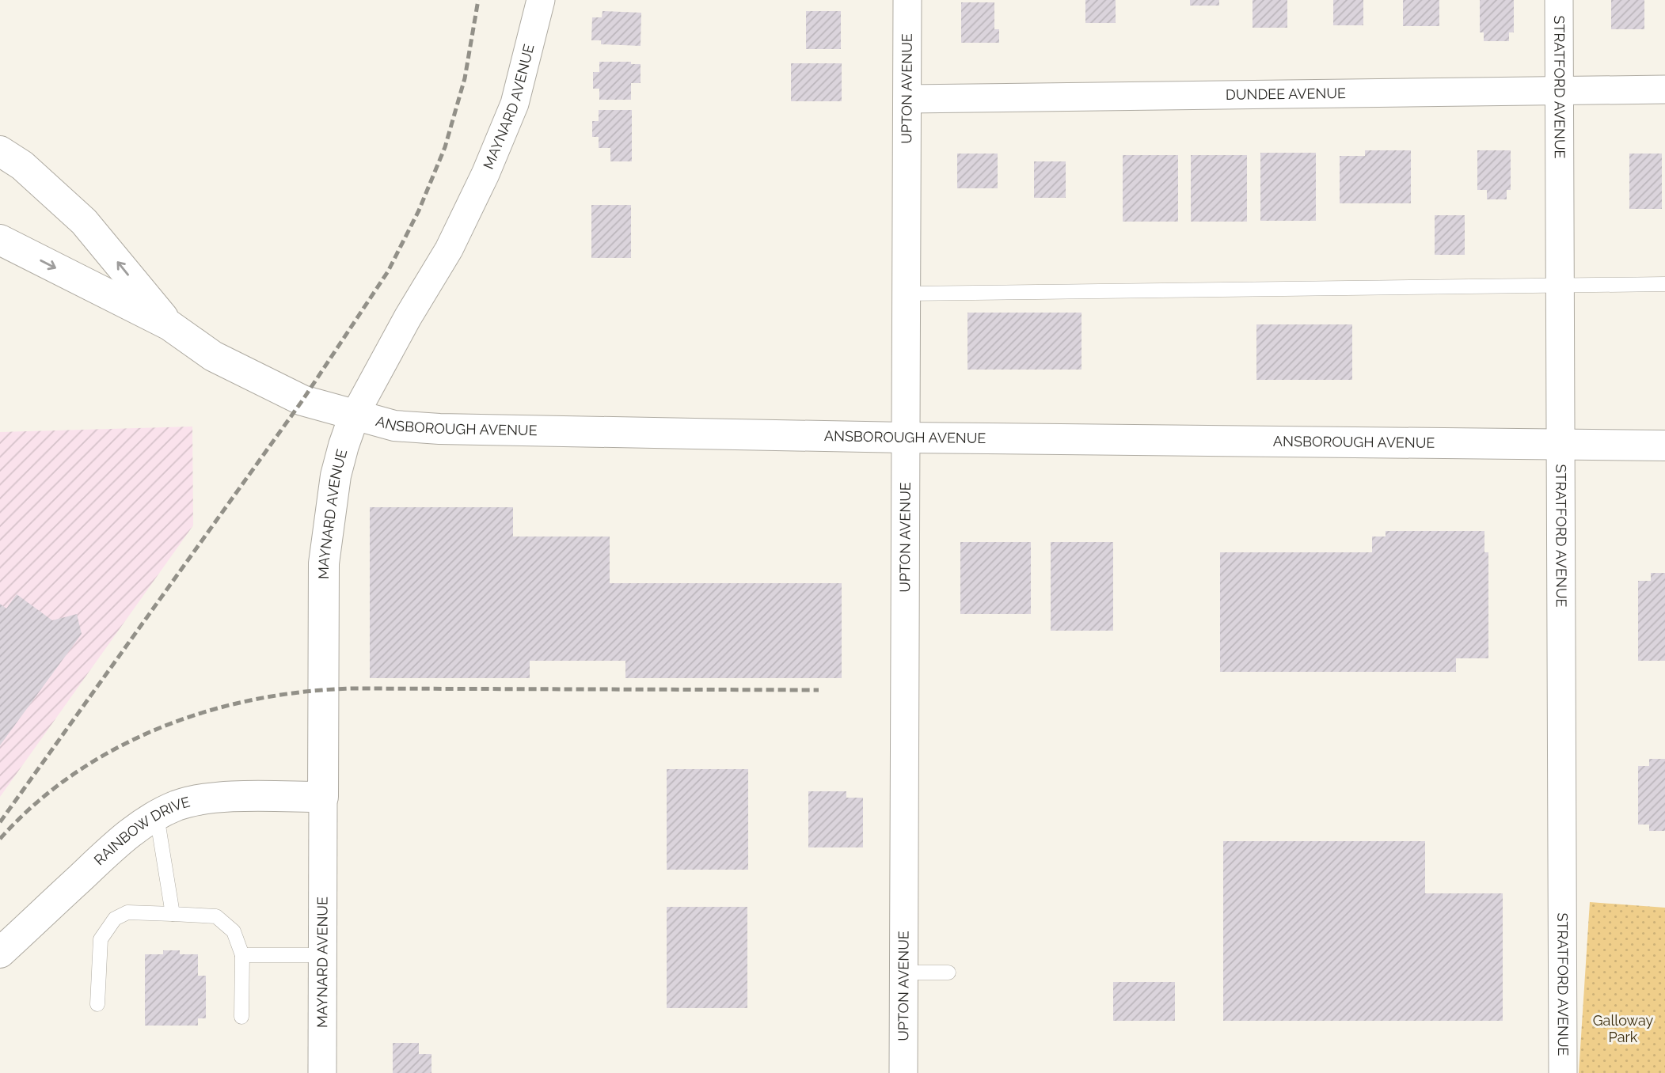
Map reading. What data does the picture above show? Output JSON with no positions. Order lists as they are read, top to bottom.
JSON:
{
  "streets": {
    "main road": ["MAYNARD AVENUE", "ANSBOROUGH AVENUE", "RAINBOW DRIVE"],
    "street": ["UPTON AVENUE", "STRATFORD AVENUE", "DUNDEE AVENUE"]
  },
  "crossings": [
    ["UPTON AVENUE", "DUNDEE AVENUE"],
    ["UPTON AVENUE", "ANSBOROUGH AVENUE"],
    ["STRATFORD AVENUE", "DUNDEE AVENUE"],
    ["STRATFORD AVENUE", "ANSBOROUGH AVENUE"],
    ["MAYNARD AVENUE", "ANSBOROUGH AVENUE"],
    ["MAYNARD AVENUE", "RAINBOW DRIVE"]
  ],
  "parks": ["Galloway Park"]
}
